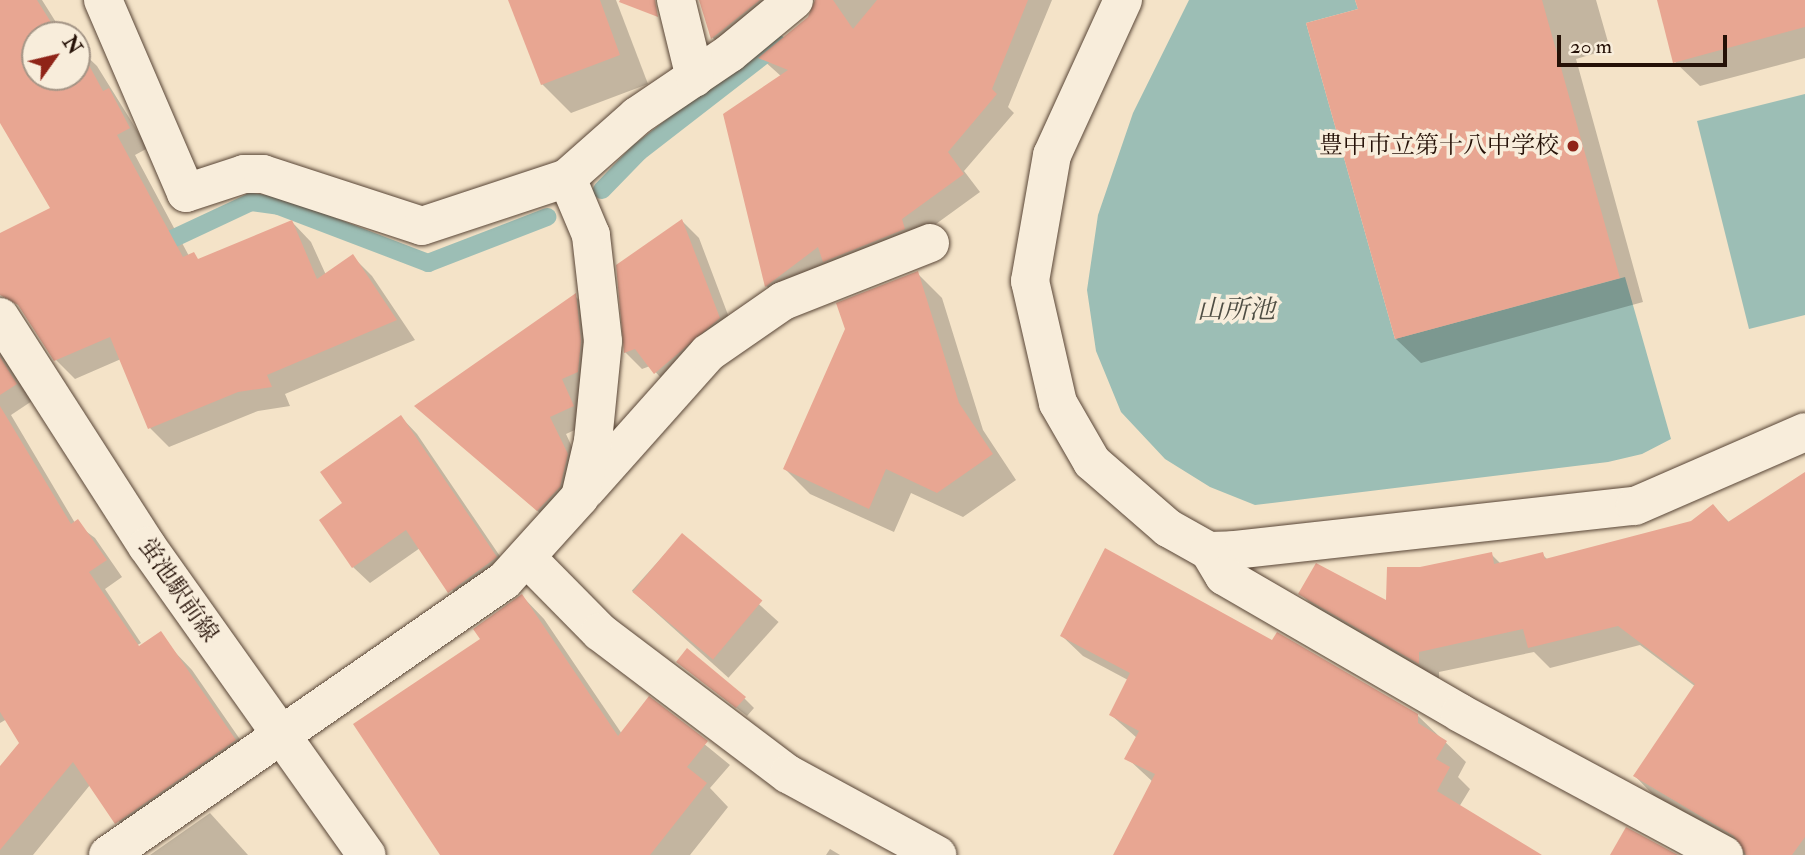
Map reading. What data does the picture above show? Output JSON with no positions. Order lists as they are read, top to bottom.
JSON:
{
  "streets": {
    "street": ["蛍池駅前線"]
  },
  "water": ["山所池"],
  "places": ["豊中市立第十八中学校"],
  "scale_bar": "20 m",
  "north": "top right"
}
